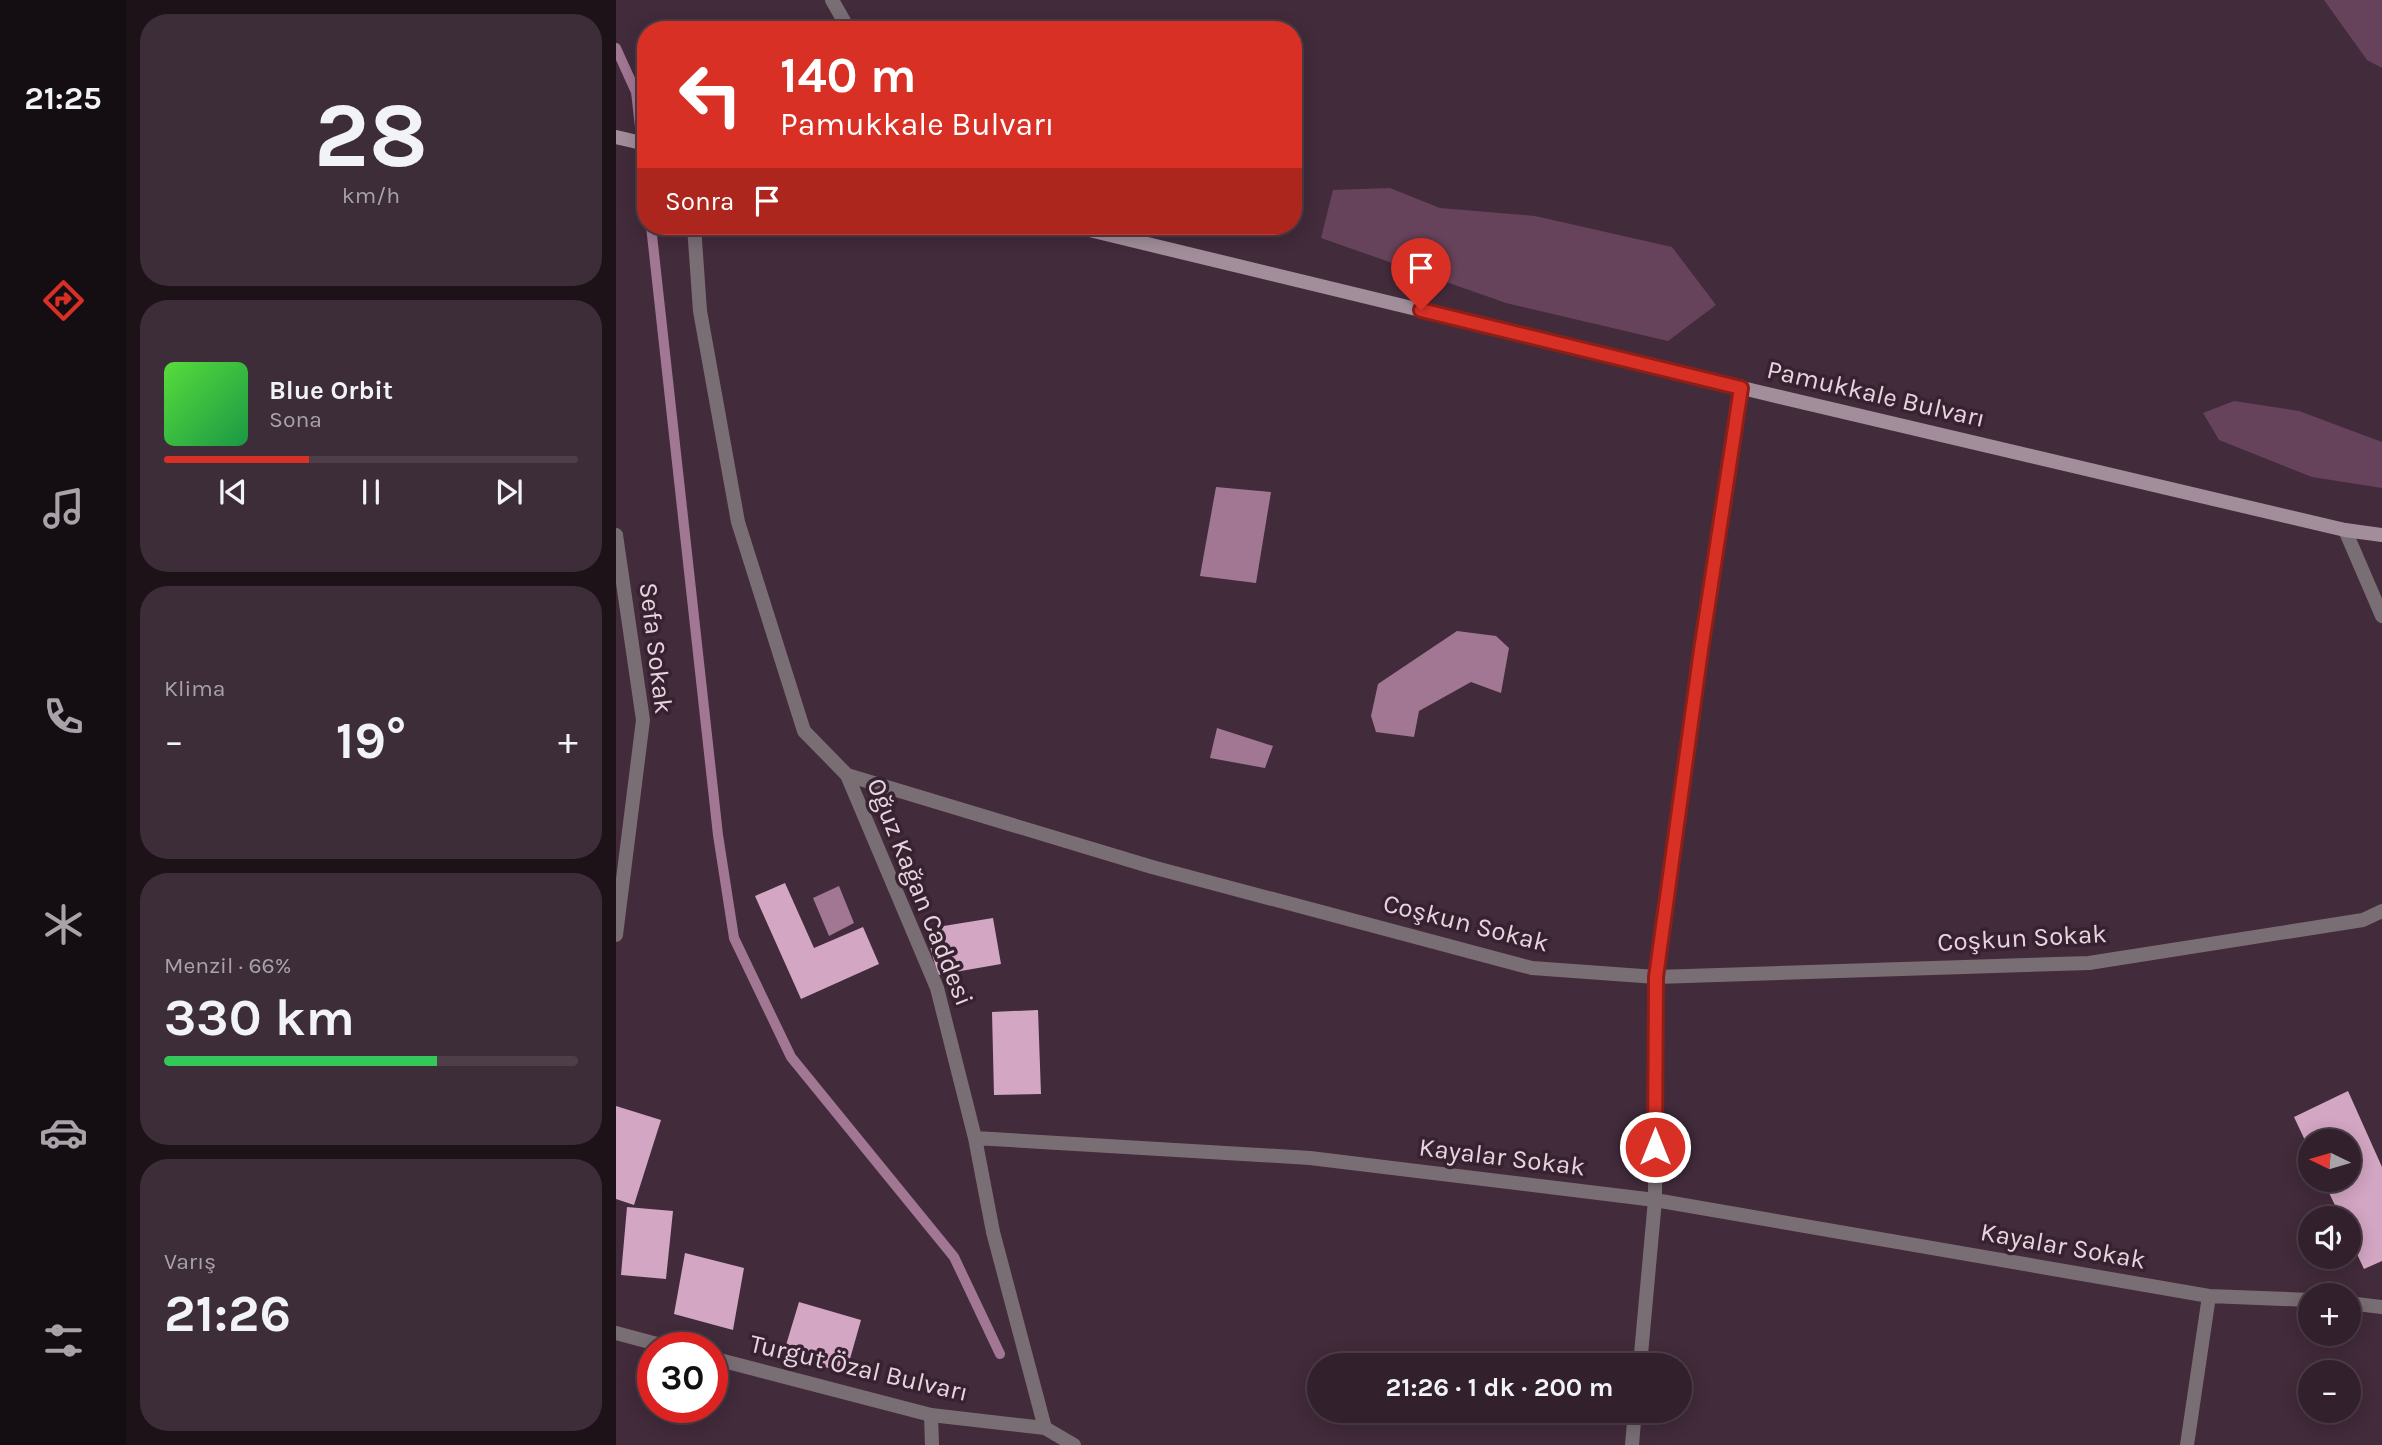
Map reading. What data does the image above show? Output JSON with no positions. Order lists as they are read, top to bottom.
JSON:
{
  "streets": {
    "main road": ["Pamukkale Bulvarı"],
    "street": [
      "Sefa Sokak",
      "Oğuz Kağan Caddesi",
      "Coşkun Sokak",
      "Kayalar Sokak",
      "Turgut Özal Bulvarı"
    ]
  },
  "crossings": [
    ["Oğuz Kağan Caddesi", "Coşkun Sokak"],
    ["Oğuz Kağan Caddesi", "Kayalar Sokak"],
    ["Oğuz Kağan Caddesi", "Turgut Özal Bulvarı"]
  ],
  "north": "left",
  "page": {
    "tabs": "21:25",
    "tile": [
      ["28", "km/h"],
      "Klima",
      ["Menzil · 66%", "330 km"],
      ["Varış", "21:26"]
    ],
    "turn": ["140 m", "Pamukkale Bulvarı"],
    "then": "Sonra",
    "song": ["Blue Orbit", "Sona"],
    "heat": ["−", "19°", "+"],
    "map_buttons": ["+", "−"],
    "limit": "30",
    "trip": "21:26 · 1 dk · 200 m"
  }
}
